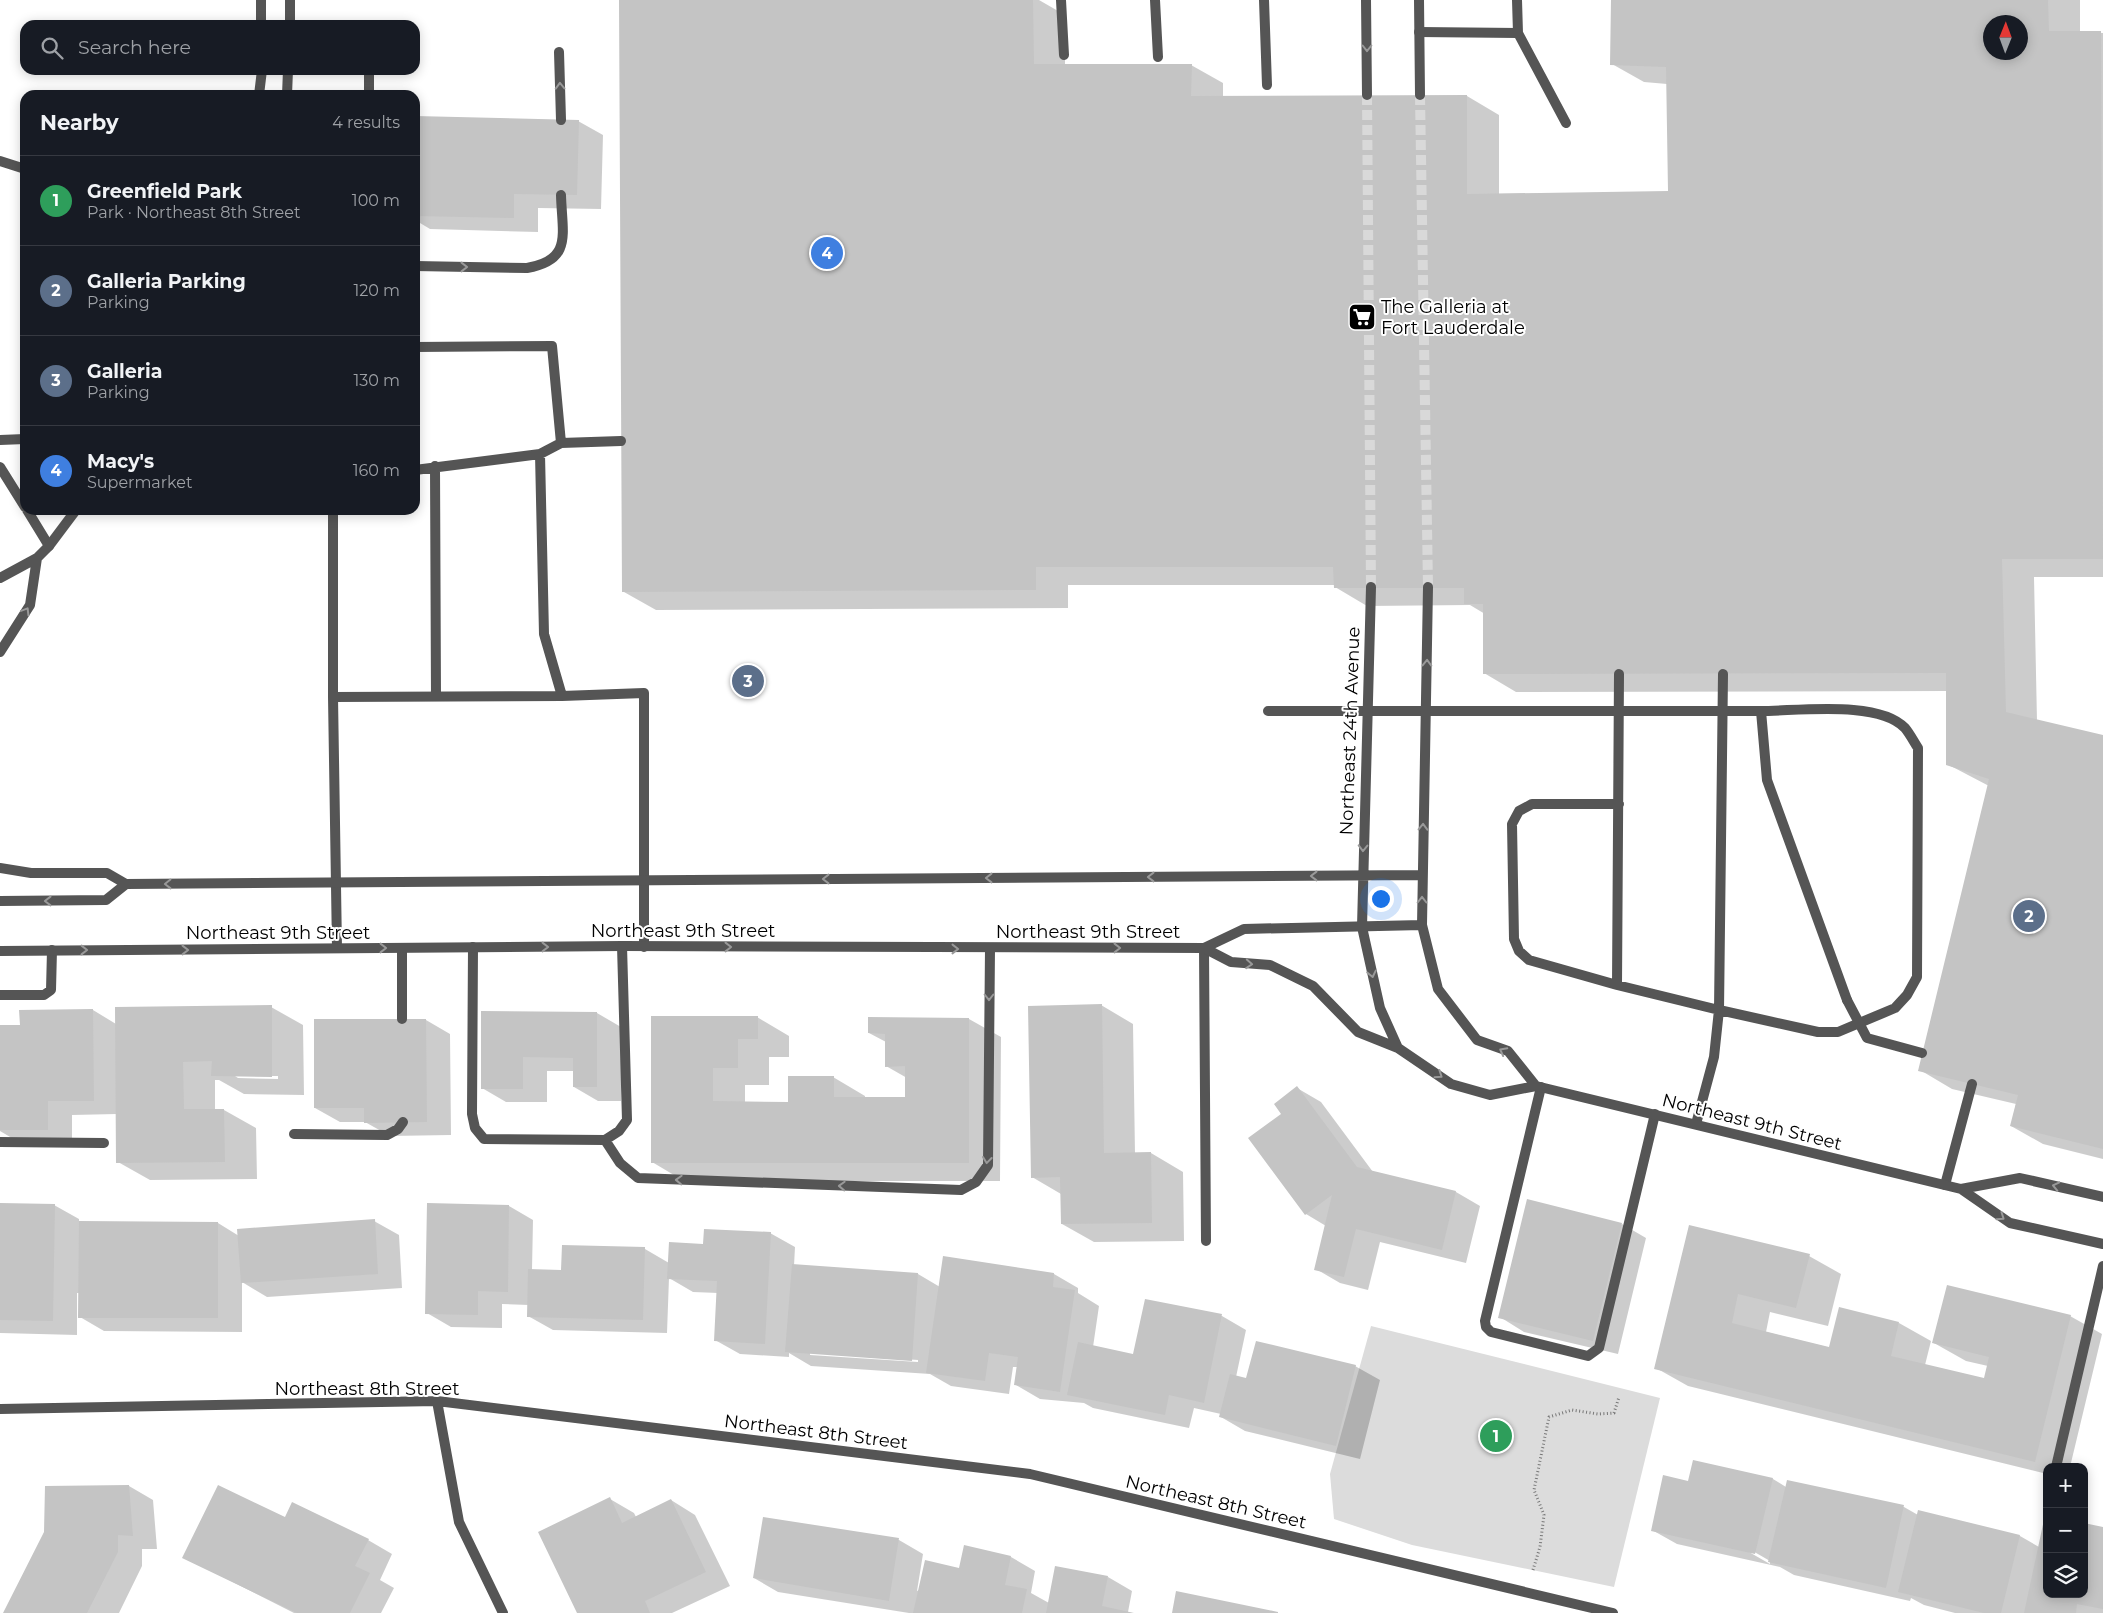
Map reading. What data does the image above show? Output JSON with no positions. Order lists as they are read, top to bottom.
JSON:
{
  "streets": {
    "street": ["Northeast 24th Avenue", "Northeast 9th Street", "Northeast 8th Street"]
  },
  "places": {
    "supermarket": ["The Galleria at Fort Lauderdale"]
  },
  "north": "top",
  "page": {
    "search": "Search here",
    "heading": ["Nearby", "4 results"],
    "list": [
      {
        "mark": "1",
        "name": "Greenfield Park",
        "note": "Park · Northeast 8th Street",
        "value": "100 m"
      },
      {
        "mark": "2",
        "name": "Galleria Parking",
        "note": "Parking",
        "value": "120 m"
      },
      {
        "mark": "3",
        "name": "Galleria",
        "note": "Parking",
        "value": "130 m"
      },
      {
        "mark": "4",
        "name": "Macy's",
        "note": "Supermarket",
        "value": "160 m"
      }
    ],
    "pins": [
      "4",
      "3",
      "2",
      "1"
    ],
    "map_buttons": ["+", "−"]
  }
}
